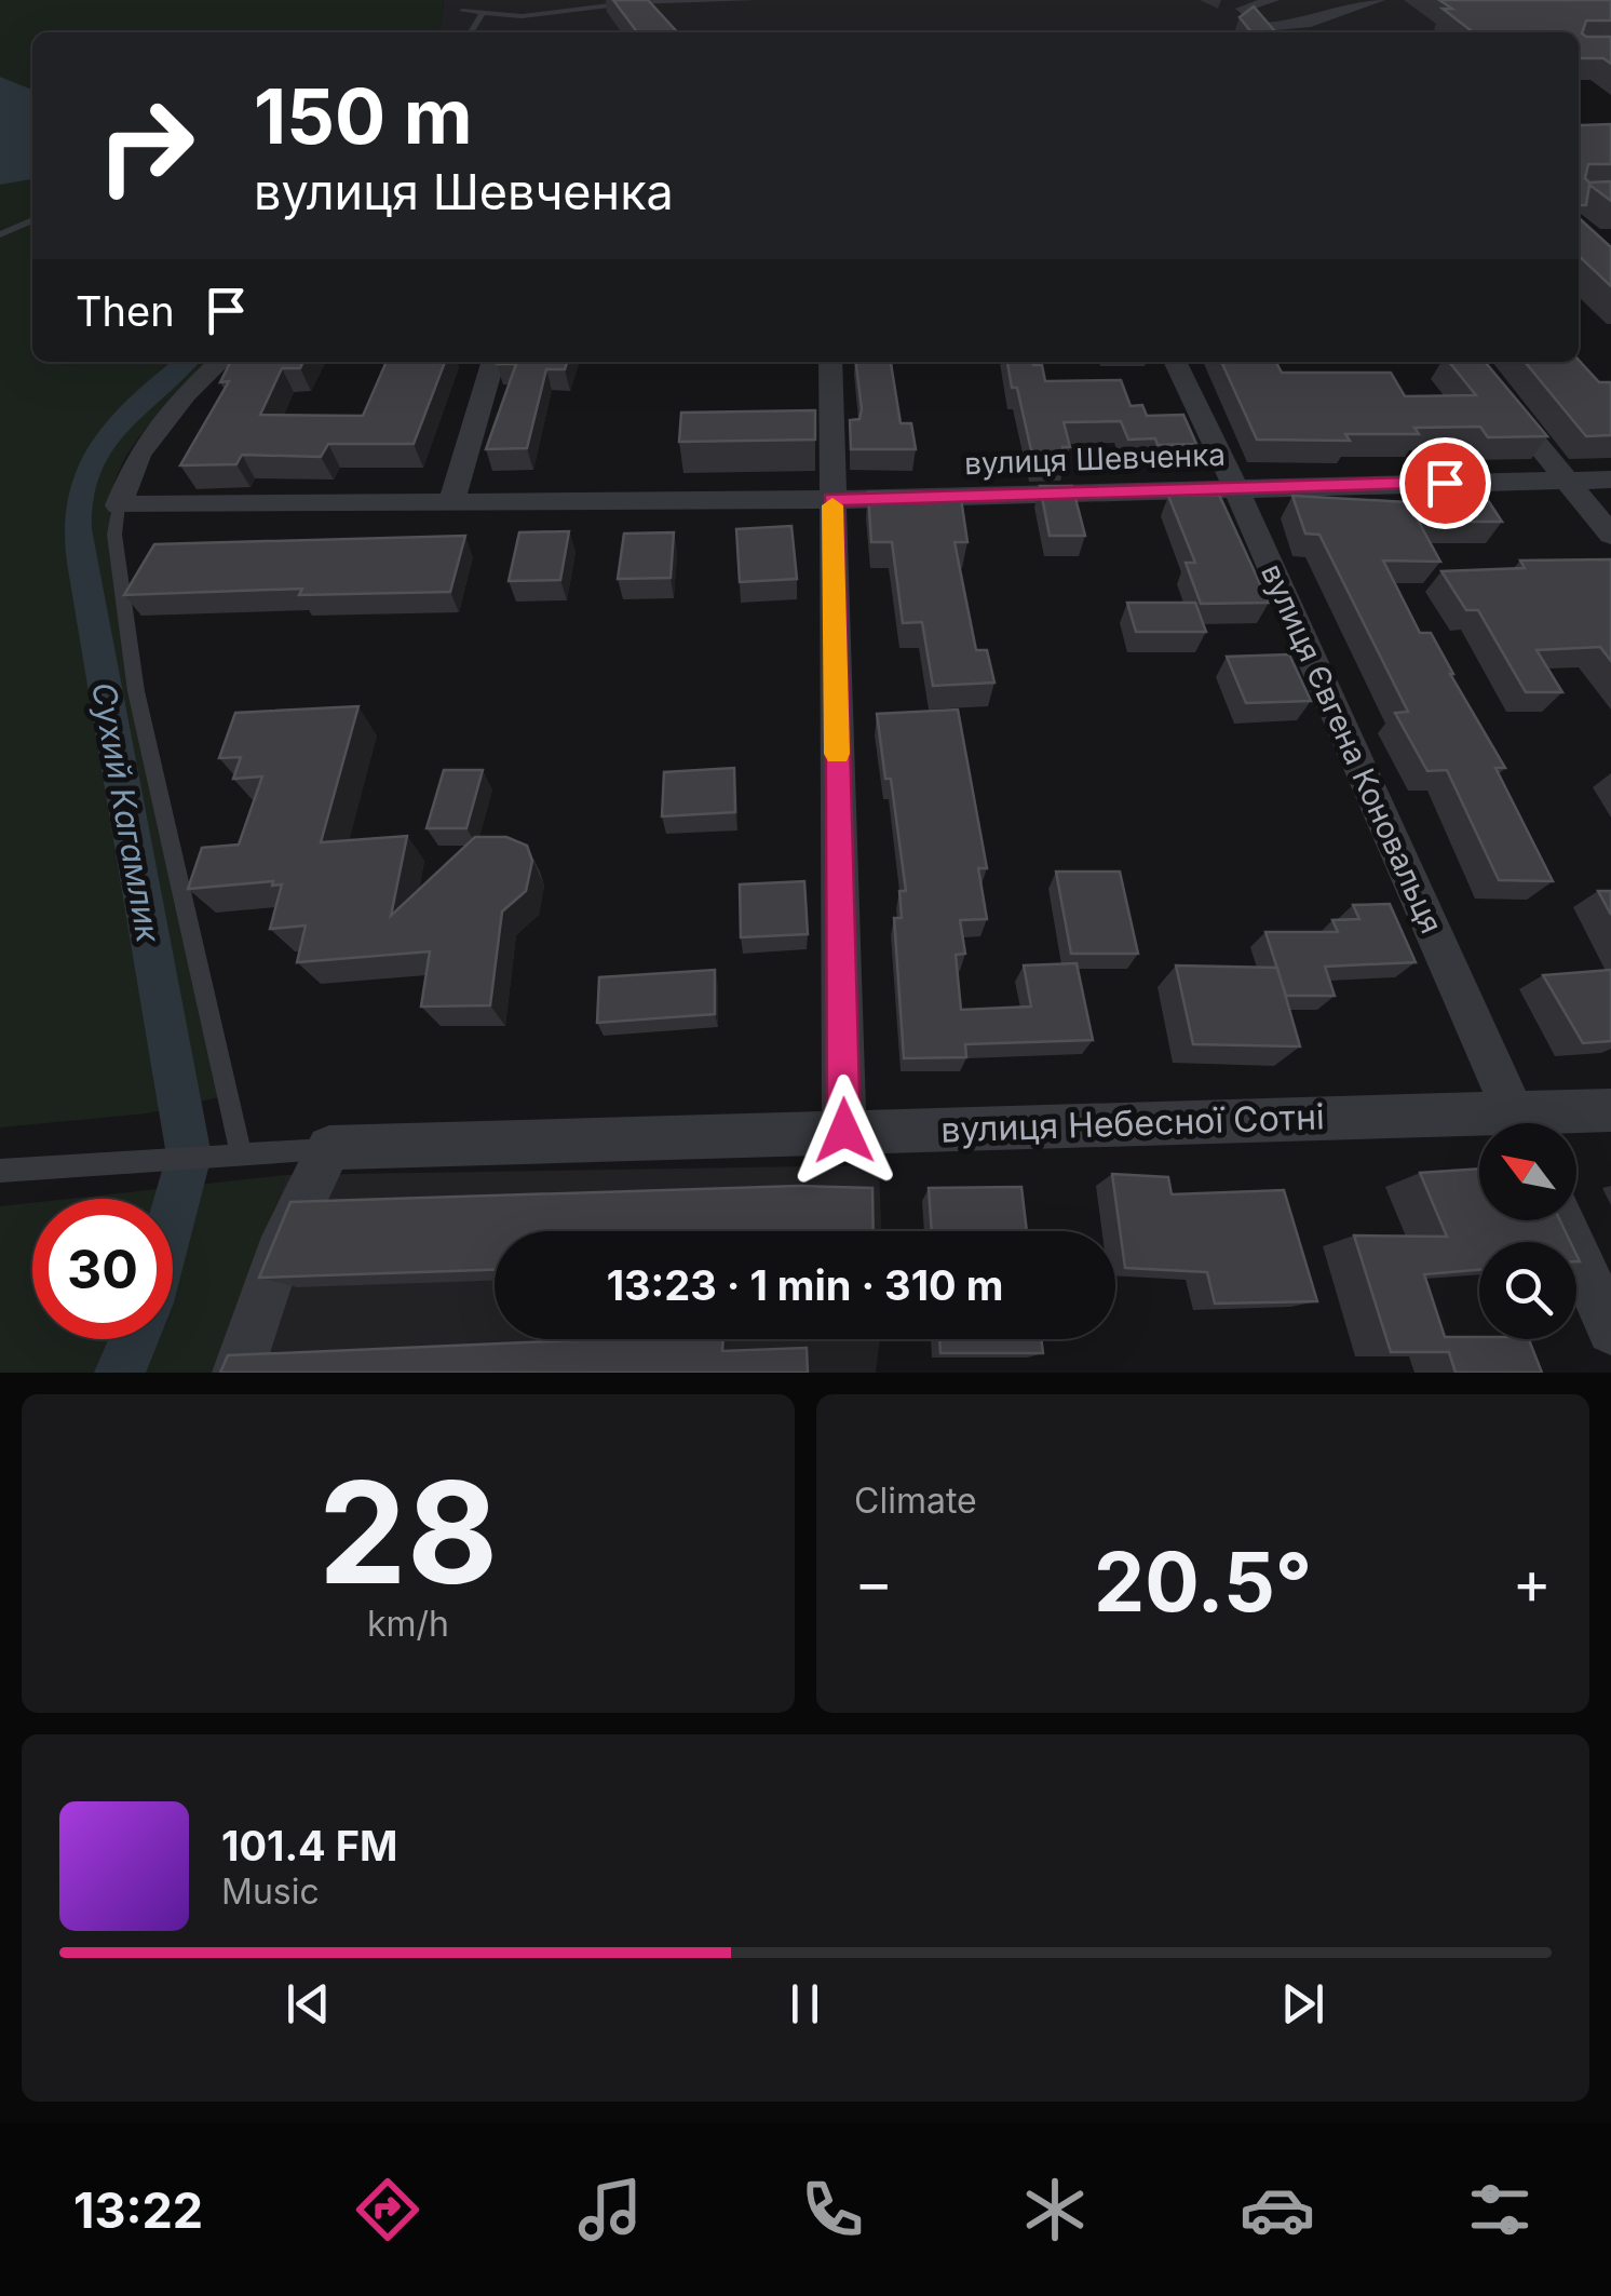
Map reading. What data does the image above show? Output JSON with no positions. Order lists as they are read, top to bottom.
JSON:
{
  "streets": {
    "street": ["вулиця Шевченка", "вулиця Євгена Коновальця", "вулиця Небесної Сотні"]
  },
  "crossings": [
    ["вулиця Шевченка", "вулиця Євгена Коновальця"]
  ],
  "water": ["Сухий Кагамлик"],
  "north": "top left",
  "page": {
    "turn": ["150 m", "вулиця Шевченка"],
    "then": "Then",
    "limit": "30",
    "trip": "13:23 · 1 min · 310 m",
    "tile": [
      ["28", "km/h"],
      "Climate"
    ],
    "heat": ["−", "20.5°", "+"],
    "song": ["101.4 FM", "Music"],
    "tabs": "13:22"
  }
}
